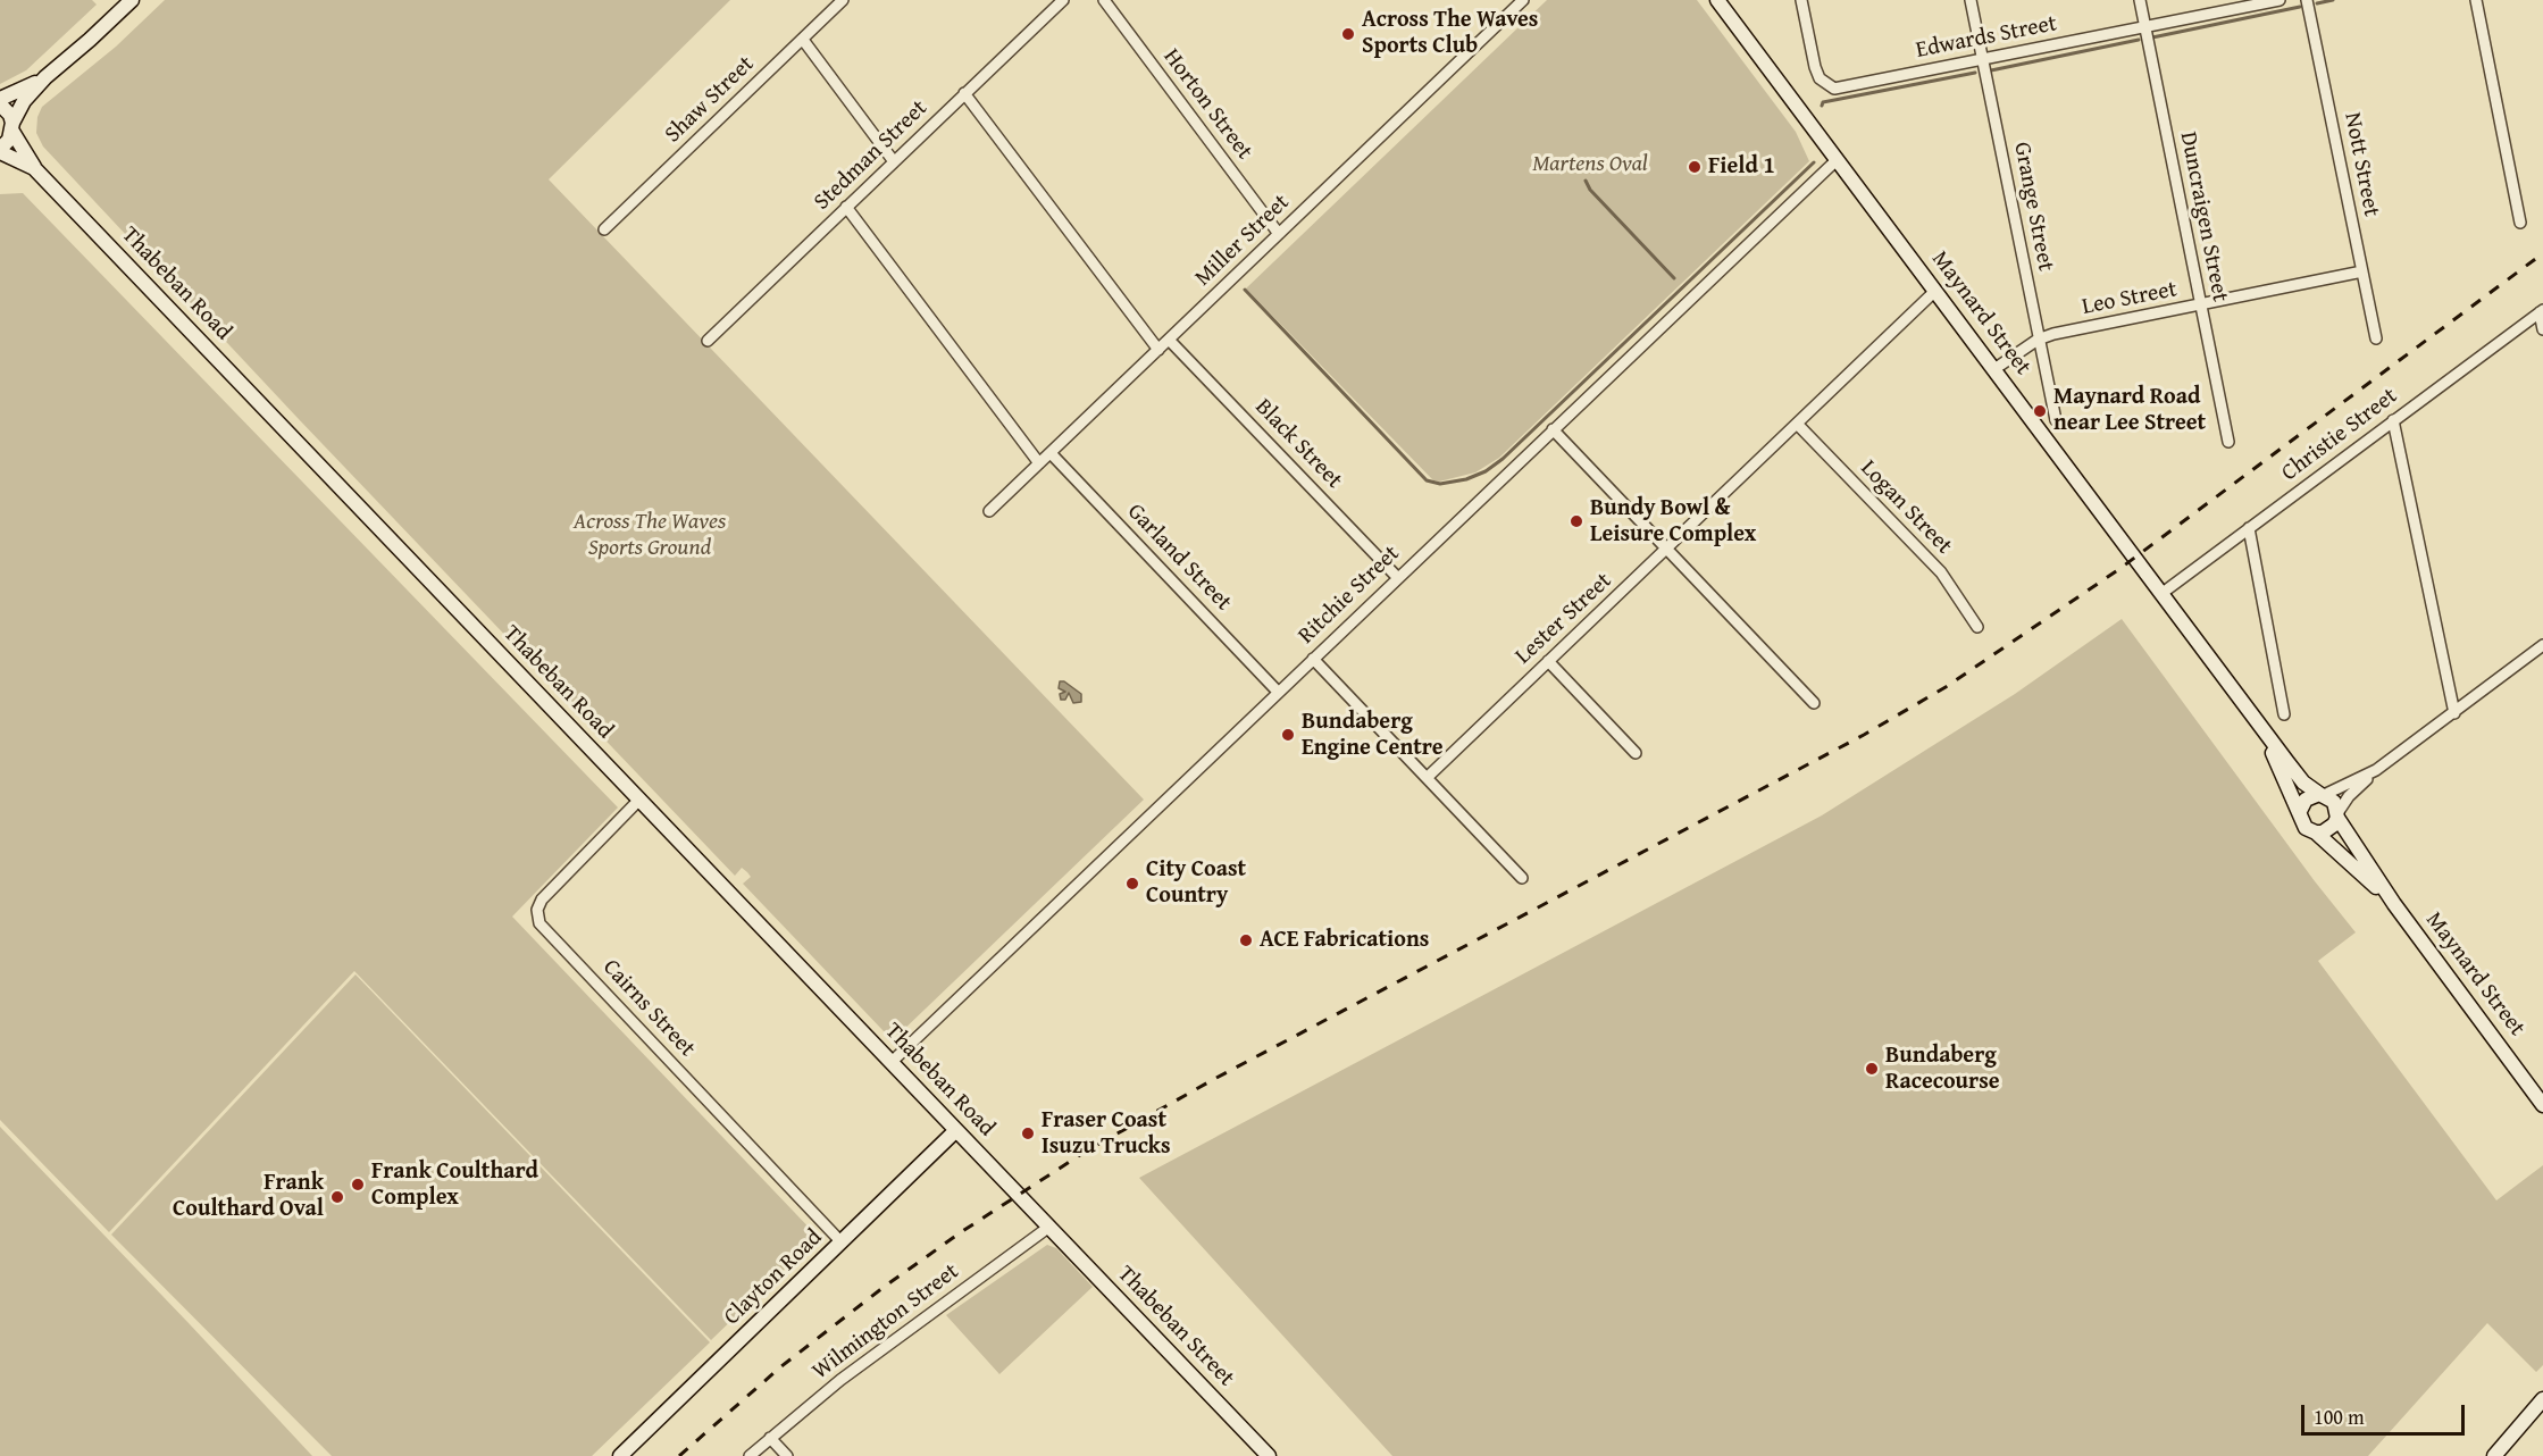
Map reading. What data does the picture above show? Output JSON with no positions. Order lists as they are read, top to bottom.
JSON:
{
  "streets": {
    "street": [
      "Edwards Street",
      "Shaw Street",
      "Horton Street",
      "Stedman Street",
      "Nott Street",
      "Grange Street",
      "Duncraigen Street",
      "Miller Street",
      "Thabeban Road",
      "Leo Street",
      "Maynard Street",
      "Christie Street",
      "Black Street",
      "Logan Street",
      "Garland Street",
      "Ritchie Street",
      "Lester Street",
      "Cairns Street",
      "Clayton Road",
      "Wilmington Street",
      "Thabeban Street"
    ]
  },
  "crossings": [
    ["Edwards Street", "Grange Street"],
    ["Edwards Street", "Duncraigen Street"],
    ["Horton Street", "Miller Street"],
    ["Nott Street", "Leo Street"],
    ["Grange Street", "Leo Street"],
    ["Duncraigen Street", "Leo Street"],
    ["Miller Street", "Black Street"],
    ["Miller Street", "Garland Street"],
    ["Thabeban Road", "Ritchie Street"],
    ["Thabeban Road", "Cairns Street"],
    ["Thabeban Road", "Clayton Road"],
    ["Thabeban Road", "Wilmington Street"],
    ["Thabeban Road", "Thabeban Street"],
    ["Leo Street", "Maynard Street"],
    ["Maynard Street", "Christie Street"],
    ["Maynard Street", "Ritchie Street"],
    ["Maynard Street", "Lester Street"],
    ["Black Street", "Ritchie Street"],
    ["Logan Street", "Lester Street"],
    ["Garland Street", "Ritchie Street"],
    ["Cairns Street", "Clayton Road"],
    ["Wilmington Street", "Thabeban Street"]
  ],
  "parks": ["Martens Oval", "Across The Waves Sports Ground"],
  "places": [
    "Across The Waves Sports Club",
    "Field 1",
    "Maynard Road near Lee Street",
    "Bundy Bowl & Leisure Complex",
    "Bundaberg Engine Centre",
    "City Coast Country",
    "ACE Fabrications",
    "Bundaberg Racecourse",
    "Fraser Coast Isuzu Trucks",
    "Frank Coulthard Complex",
    "Frank Coulthard Oval"
  ],
  "scale_bar": "100 m"
}
